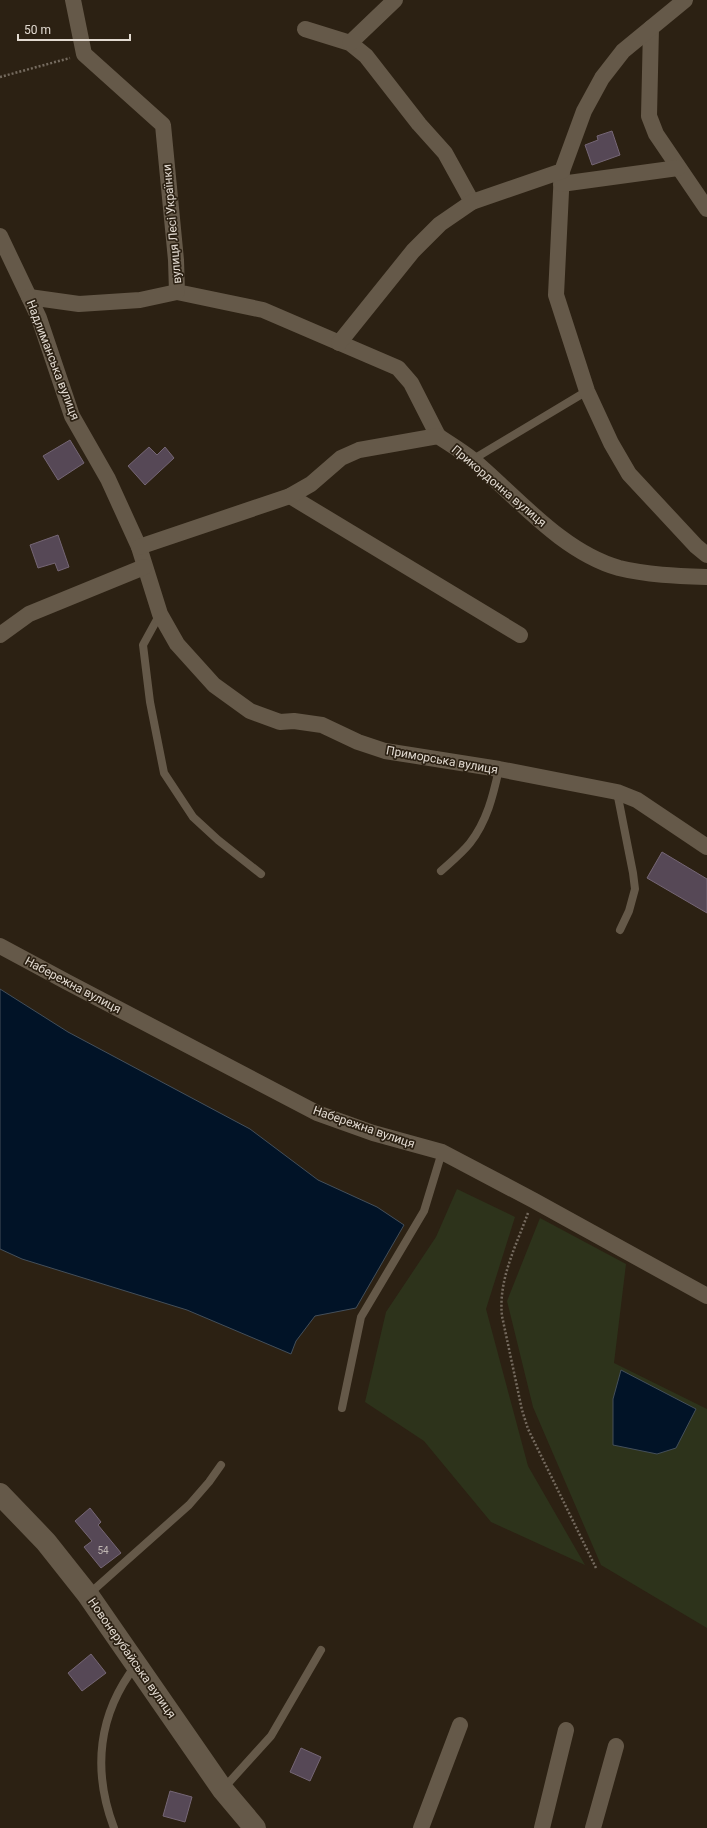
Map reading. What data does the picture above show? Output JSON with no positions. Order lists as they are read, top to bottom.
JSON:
{
  "streets": {
    "street": [
      "вулиця Лесі Українки",
      "Надлиманська вулиця",
      "Прикордонна вулиця",
      "Приморська вулиця",
      "Набережна вулиця",
      "Новонерубайська вулиця"
    ]
  },
  "crossings": [
    ["вулиця Лесі Українки", "Прикордонна вулиця"],
    ["Надлиманська вулиця", "Приморська вулиця"]
  ],
  "house_numbers": ["54"],
  "scale_bar": "50 m"
}
